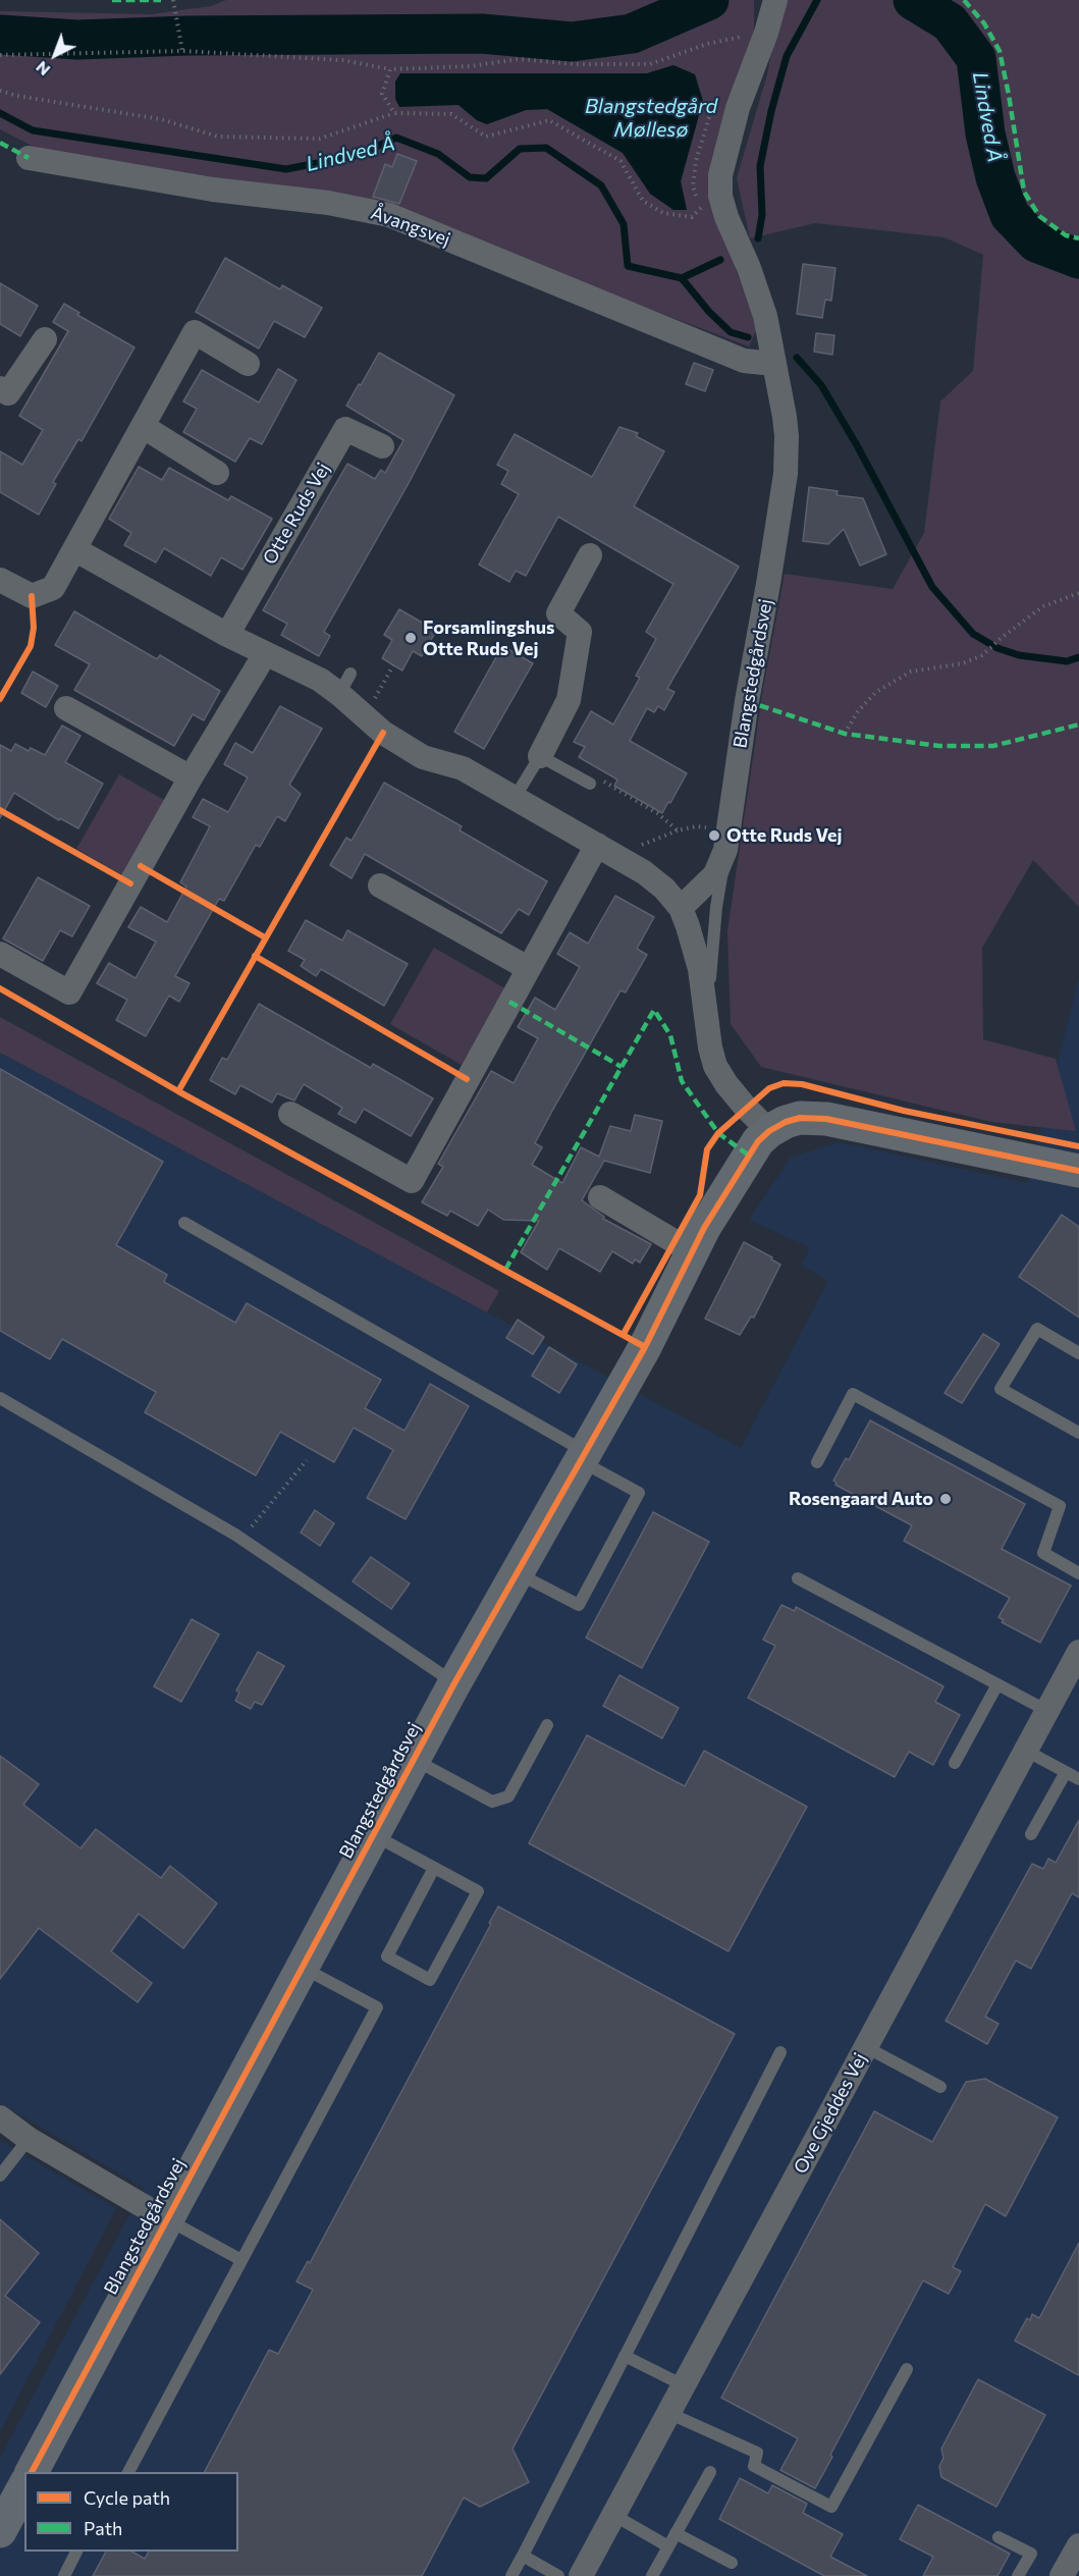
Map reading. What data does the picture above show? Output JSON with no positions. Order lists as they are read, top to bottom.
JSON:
{
  "streets": {
    "street": [
      "Åvangsvej",
      "Otte Ruds Vej",
      "Blangstedgårdsvej",
      "Ove Gjeddes Vej"
    ]
  },
  "crossings": [
    ["Åvangsvej", "Blangstedgårdsvej"]
  ],
  "water": ["Blangstedgård Møllesø", "Lindved Å"],
  "places": ["Forsamlingshus Otte Ruds Vej", "Otte Ruds Vej", "Rosengaard Auto"],
  "legend": ["Cycle path", "Path"],
  "north": "bottom left"
}
